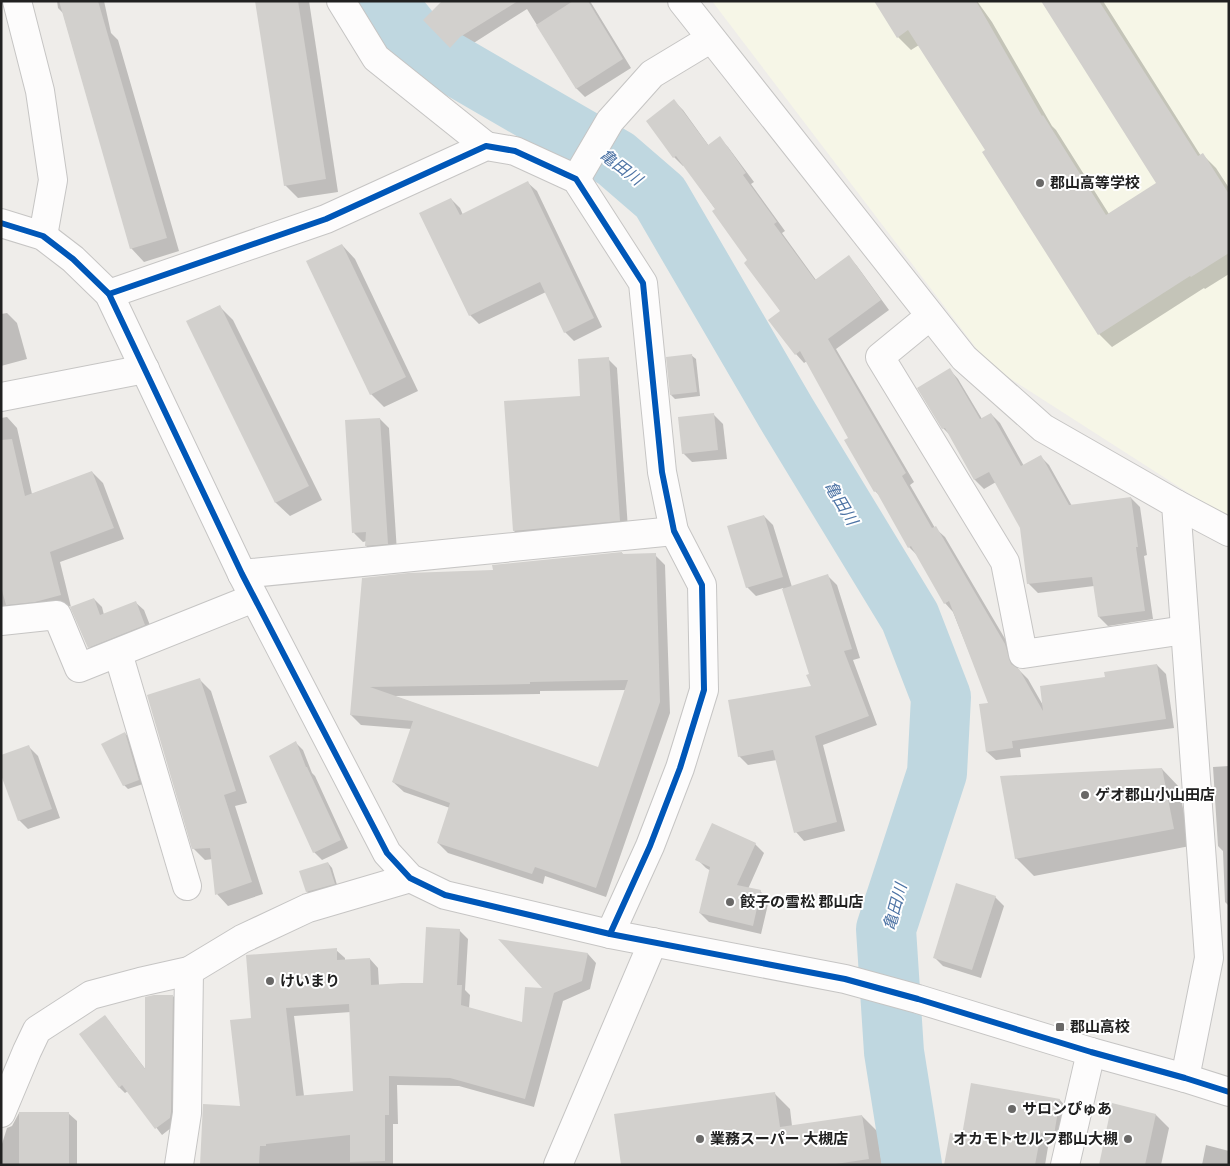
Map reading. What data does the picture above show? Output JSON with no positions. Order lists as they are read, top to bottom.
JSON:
{
  "water": ["亀田川"],
  "places": {
    "other": [
      "郡山高等学校",
      "ゲオ郡山小山田店",
      "餃子の雪松 郡山店",
      "けいまり",
      "サロンぴゅあ",
      "業務スーパー 大槻店",
      "オカモトセルフ郡山大槻"
    ],
    "transit": ["郡山高校"]
  }
}
